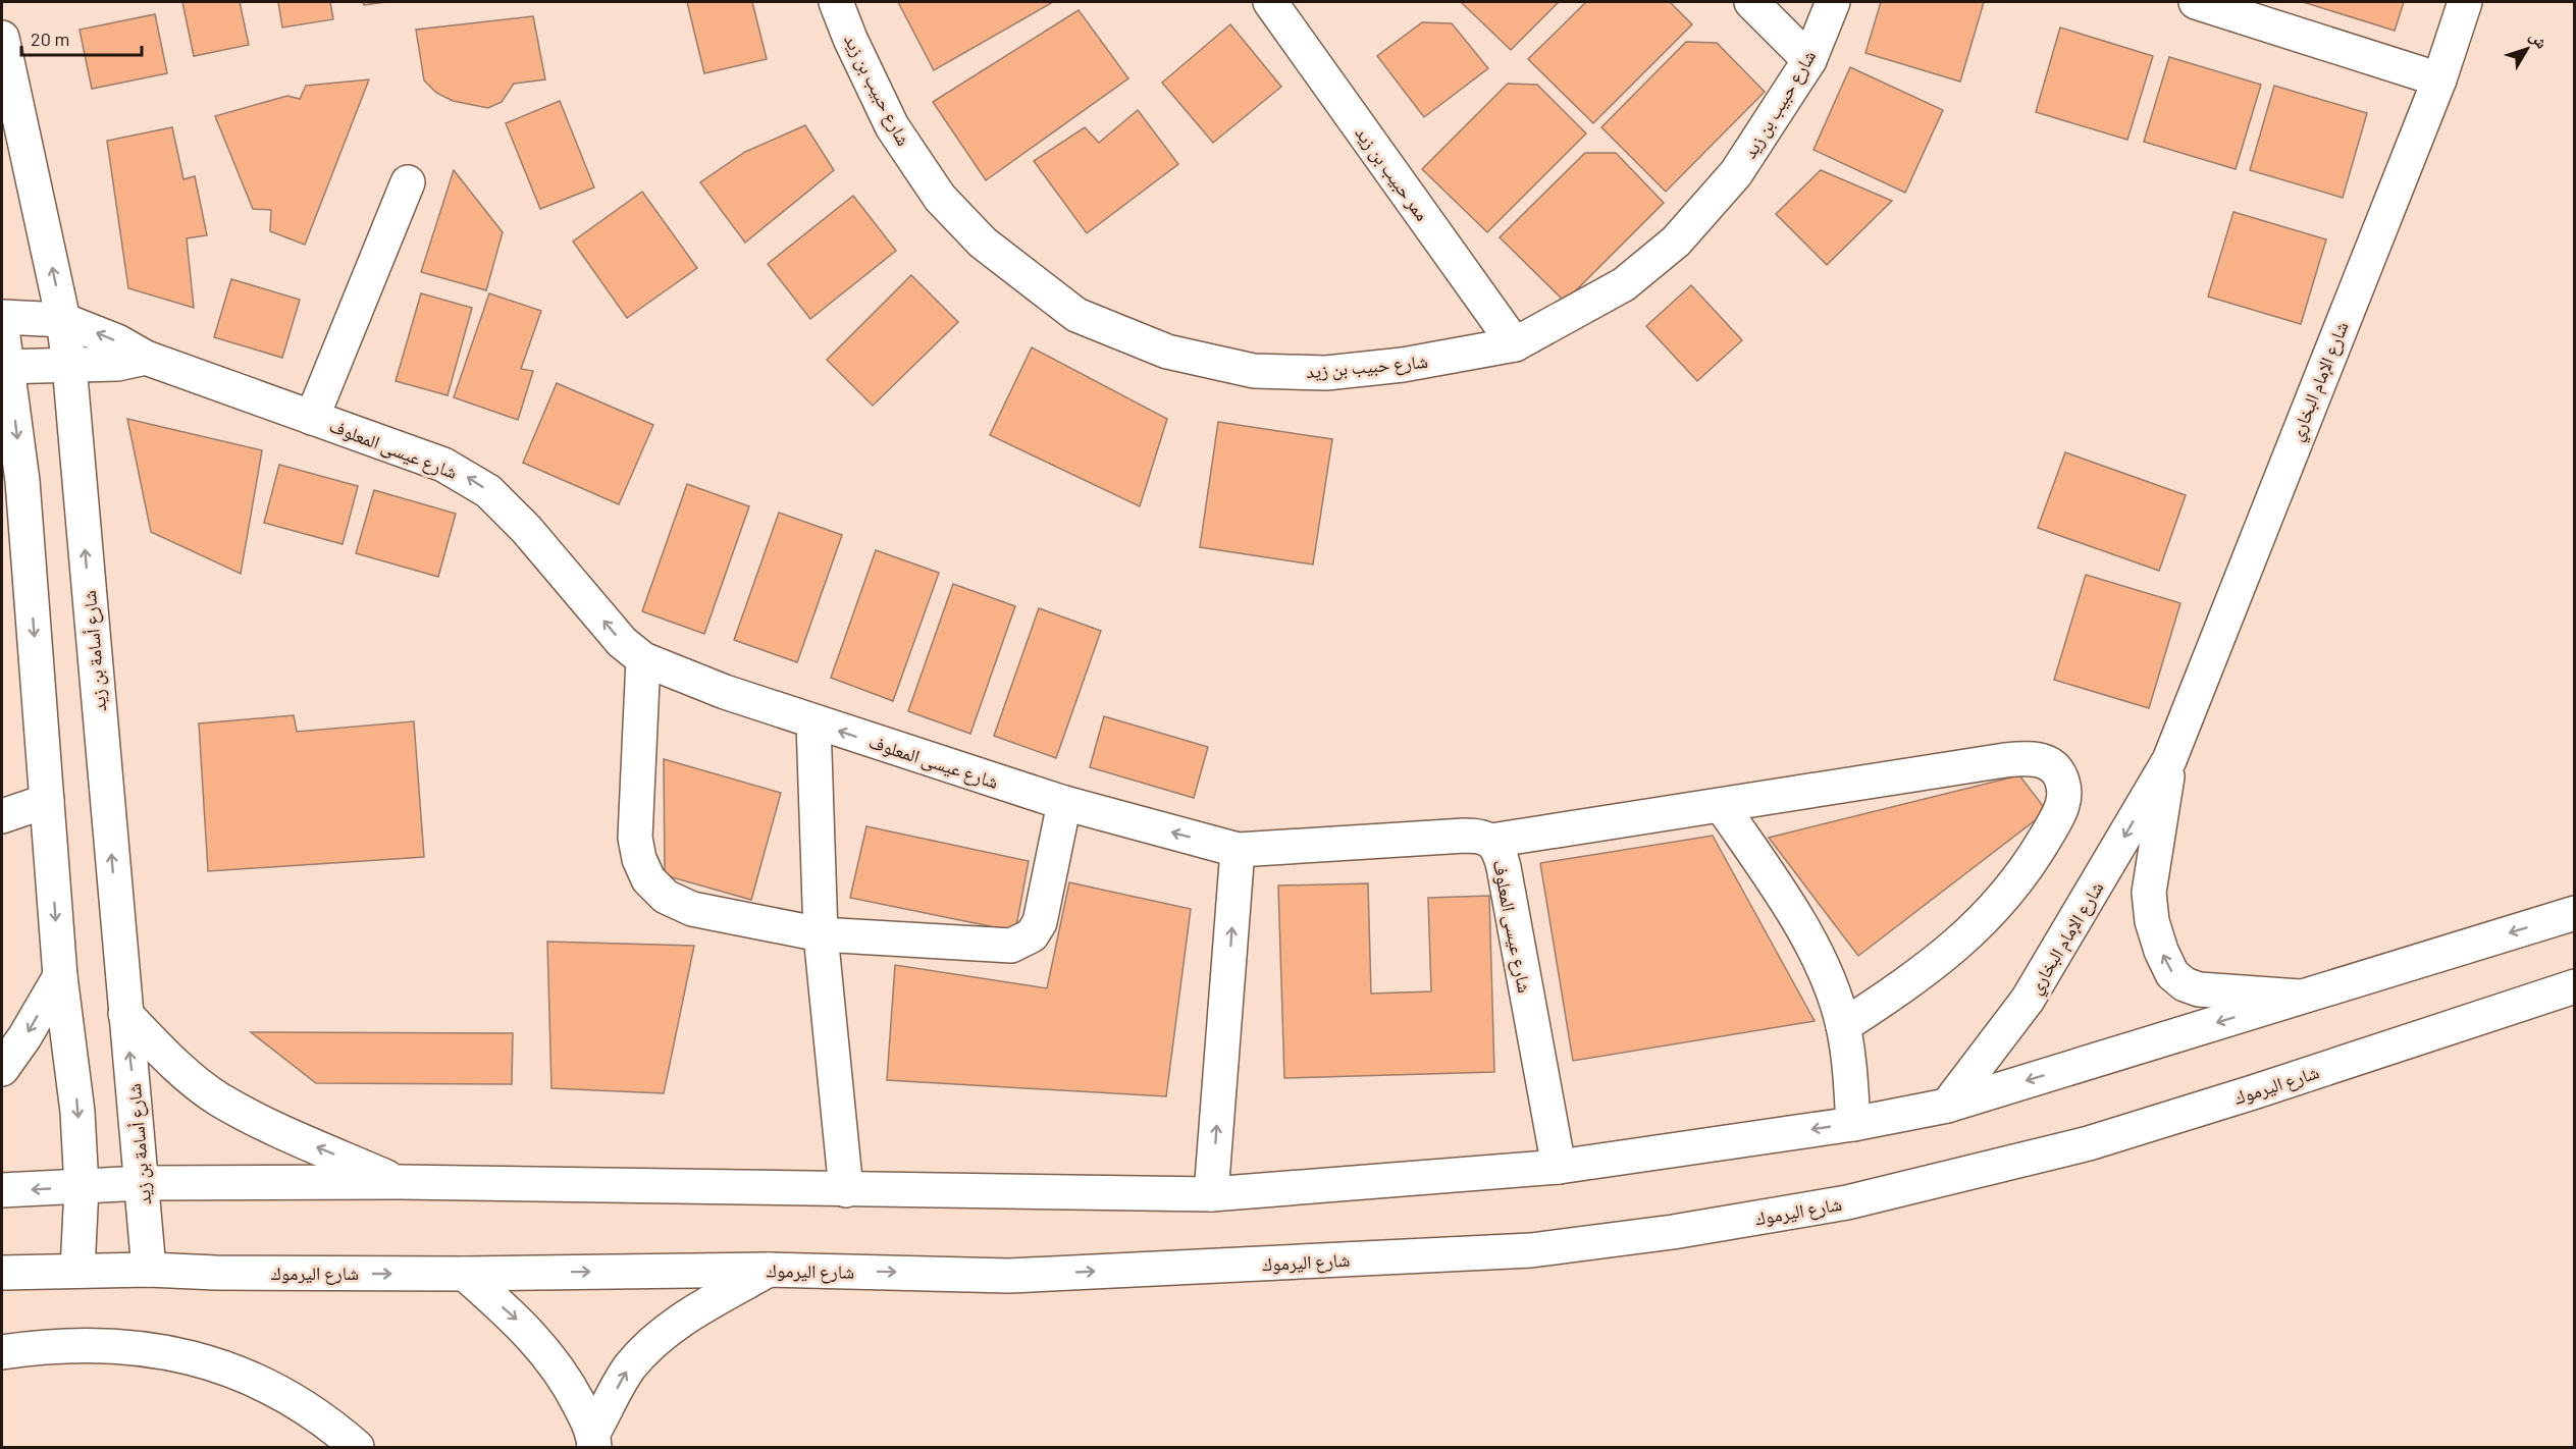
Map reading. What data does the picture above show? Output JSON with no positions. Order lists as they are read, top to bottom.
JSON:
{
  "streets": {
    "main road": [
      "شارع حبيب بن زيد",
      "ممر حبيب بن زيد",
      "شارع الإمام البخاري",
      "شارع عيسى المعلوف",
      "شارع أسامة بن زيد",
      "شارع اليرموك"
    ]
  },
  "crossings": [
    ["شارع حبيب بن زيد", "ممر حبيب بن زيد"],
    ["شارع عيسى المعلوف", "شارع أسامة بن زيد"],
    ["شارع أسامة بن زيد", "شارع اليرموك"]
  ],
  "one_way": ["شارع عيسى المعلوف"],
  "scale_bar": "20 m",
  "north": "top right"
}
